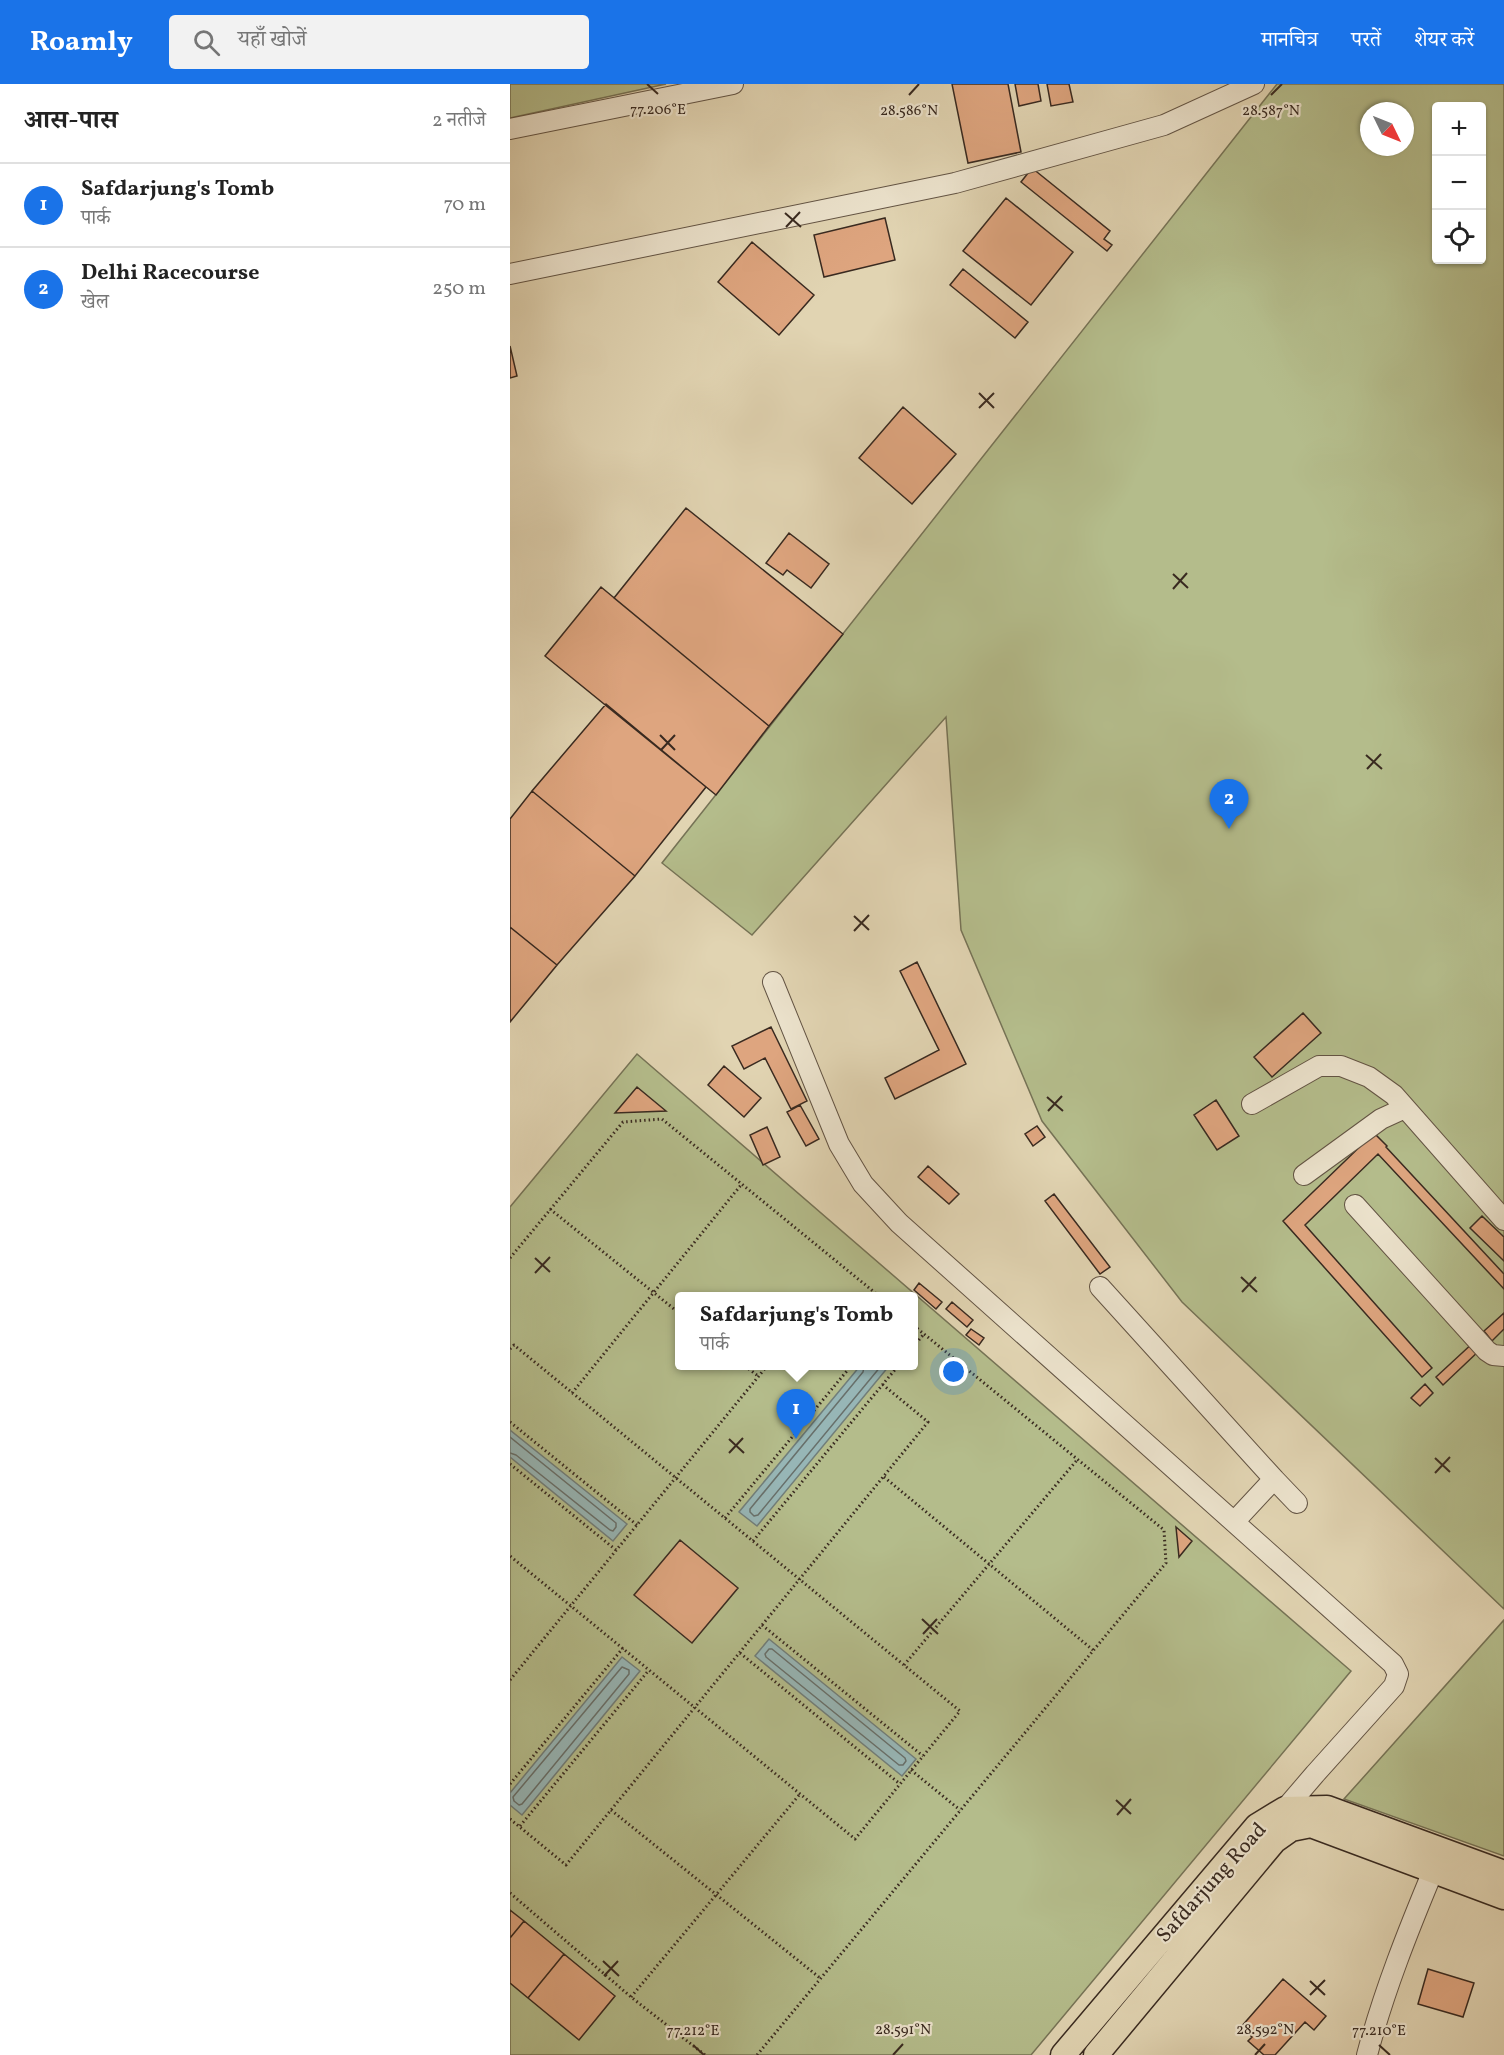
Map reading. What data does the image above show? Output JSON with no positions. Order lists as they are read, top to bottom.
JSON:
{
  "streets": {
    "main road": ["Safdarjung Road"]
  },
  "north": "bottom right",
  "page": {
    "header": "Roamly",
    "search": "यहाँ खोजें",
    "nav": ["मानचित्र", "परतें", "शेयर करें"],
    "heading": ["आस-पास", "2 नतीजे"],
    "map_buttons": ["+", "−"],
    "list": [
      {
        "mark": "1",
        "name": "Safdarjung's Tomb",
        "note": "पार्क",
        "value": "70 m"
      },
      {
        "mark": "2",
        "name": "Delhi Racecourse",
        "note": "खेल",
        "value": "250 m"
      }
    ],
    "pins": ["2", "1"],
    "popup": ["Safdarjung's Tomb", "पार्क"]
  },
  "coordinates": [
    "77.206°E",
    "28.587°N",
    "28.586°N",
    "28.591°N",
    "28.592°N",
    "77.212°E",
    "77.210°E"
  ]
}
